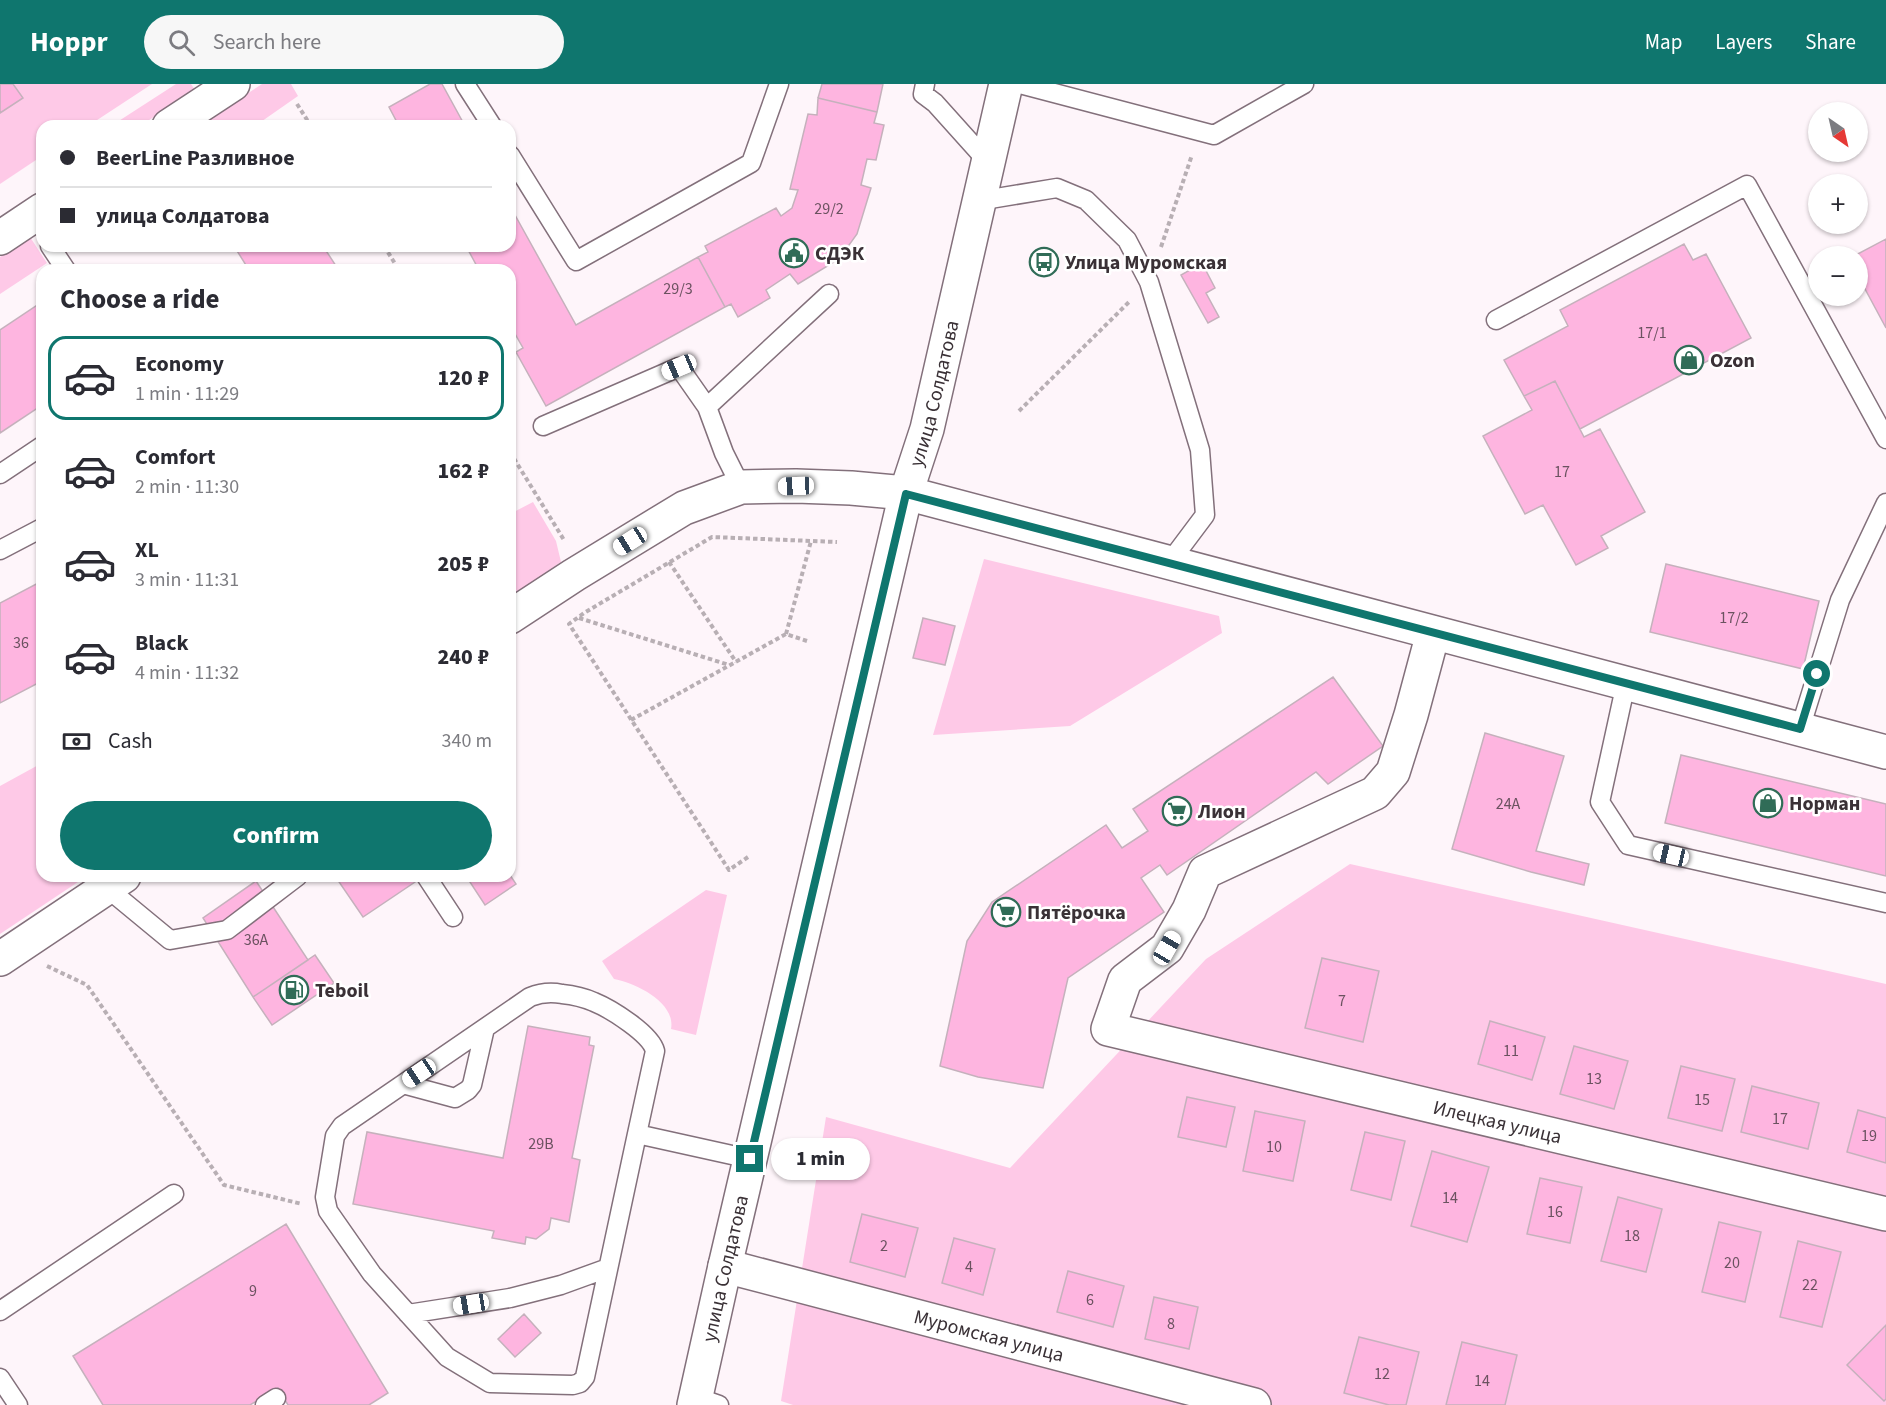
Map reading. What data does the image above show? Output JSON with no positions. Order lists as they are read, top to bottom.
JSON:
{
  "streets": {
    "street": ["улица Солдатова", "Илецкая улица", "Муромская улица"]
  },
  "crossings": [
    ["улица Солдатова", "Муромская улица"]
  ],
  "places": {
    "public building": ["СДЭК"],
    "bus stop": ["Улица Муромская"],
    "shop": ["Ozon", "Норман"],
    "supermarket": ["Лион", "Пятёрочка"],
    "fuel station": ["Teboil"]
  },
  "house_numbers": [
    "29/2",
    "29/3",
    "17/1",
    "17",
    "17/2",
    "36",
    "24А",
    "36А",
    "7",
    "11",
    "13",
    "15",
    "17",
    "19",
    "29В",
    "10",
    "14",
    "16",
    "18",
    "2",
    "20",
    "4",
    "22",
    "9",
    "6",
    "8",
    "12",
    "14"
  ],
  "north": "bottom right",
  "page": {
    "header": "Hoppr",
    "search": "Search here",
    "nav": ["Map", "Layers", "Share"],
    "map_buttons": ["+", "−"],
    "banner": ["BeerLine Разливное", "улица Солдатова"],
    "heading": "Choose a ride",
    "list": [
      {
        "name": "Economy",
        "note": "1 min · 11:29",
        "value": "120 ₽"
      },
      {
        "name": "Comfort",
        "note": "2 min · 11:30",
        "value": "162 ₽"
      },
      {
        "name": "XL",
        "note": "3 min · 11:31",
        "value": "205 ₽"
      },
      {
        "name": "Black",
        "note": "4 min · 11:32",
        "value": "240 ₽"
      }
    ],
    "pay": ["Cash", "340 m"],
    "buttons": "Confirm",
    "bubble": "1 min"
  }
}
